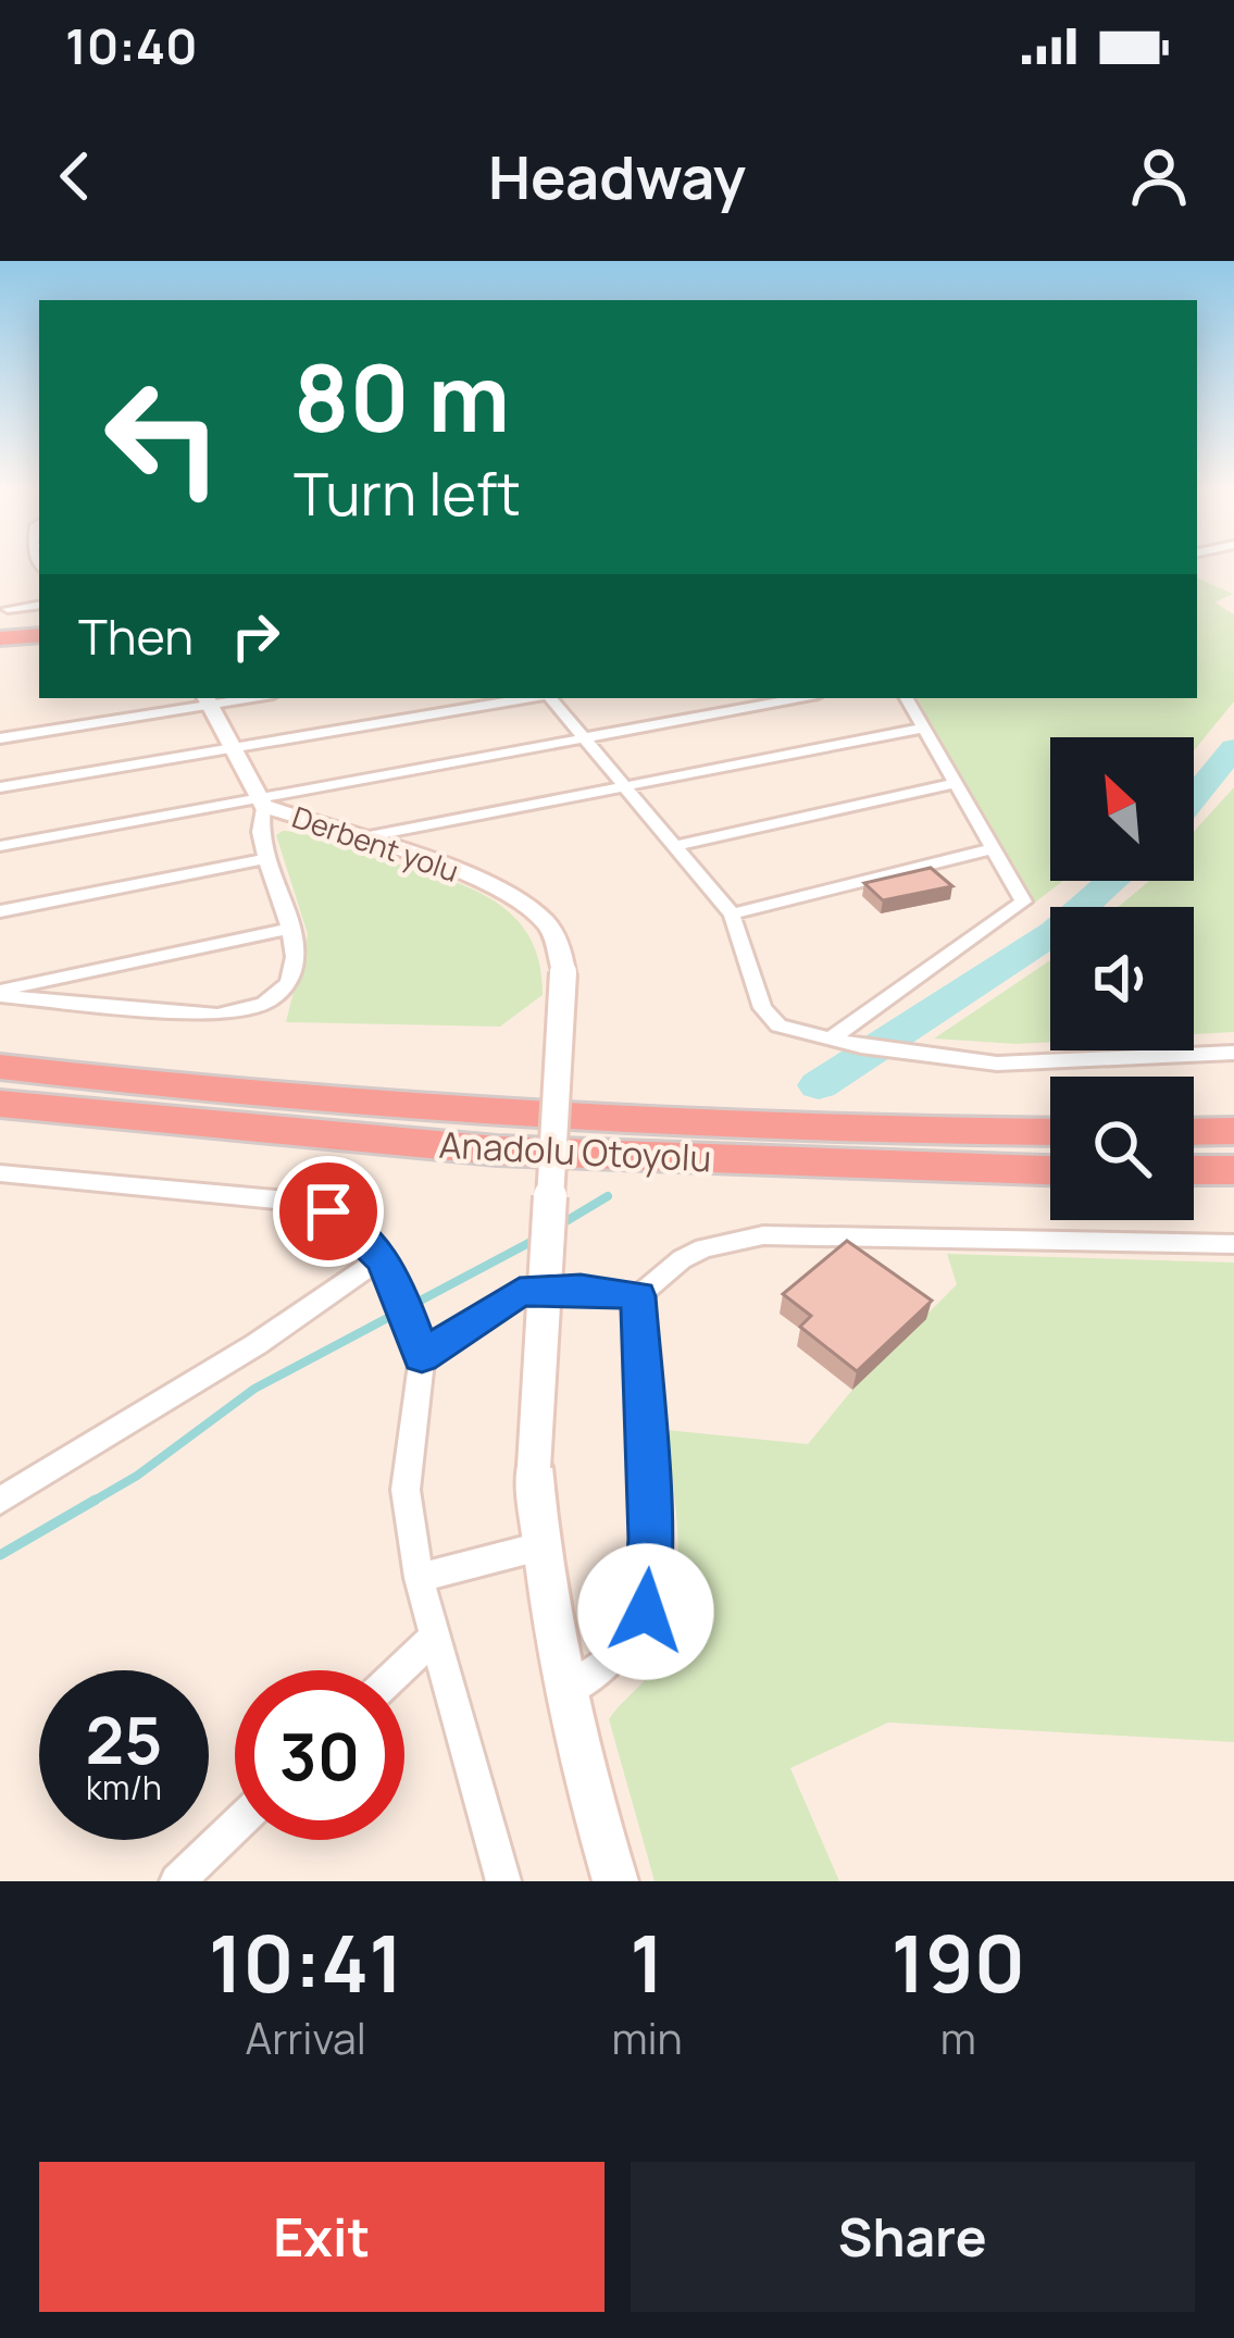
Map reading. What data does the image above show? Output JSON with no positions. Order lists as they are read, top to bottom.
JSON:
{
  "streets": {
    "highway": ["Anadolu Otoyolu"],
    "main road": ["Derbent yolu"]
  },
  "north": "top left",
  "page": {
    "status": "10:40",
    "header": "Headway",
    "turn": ["80 m", "Turn left"],
    "then": "Then",
    "speed": "25 km/h",
    "limit": "30",
    "eta": [
      "10:41",
      "Arrival",
      "1",
      "min",
      "190",
      "m"
    ],
    "buttons": ["Exit", "Share"]
  }
}
